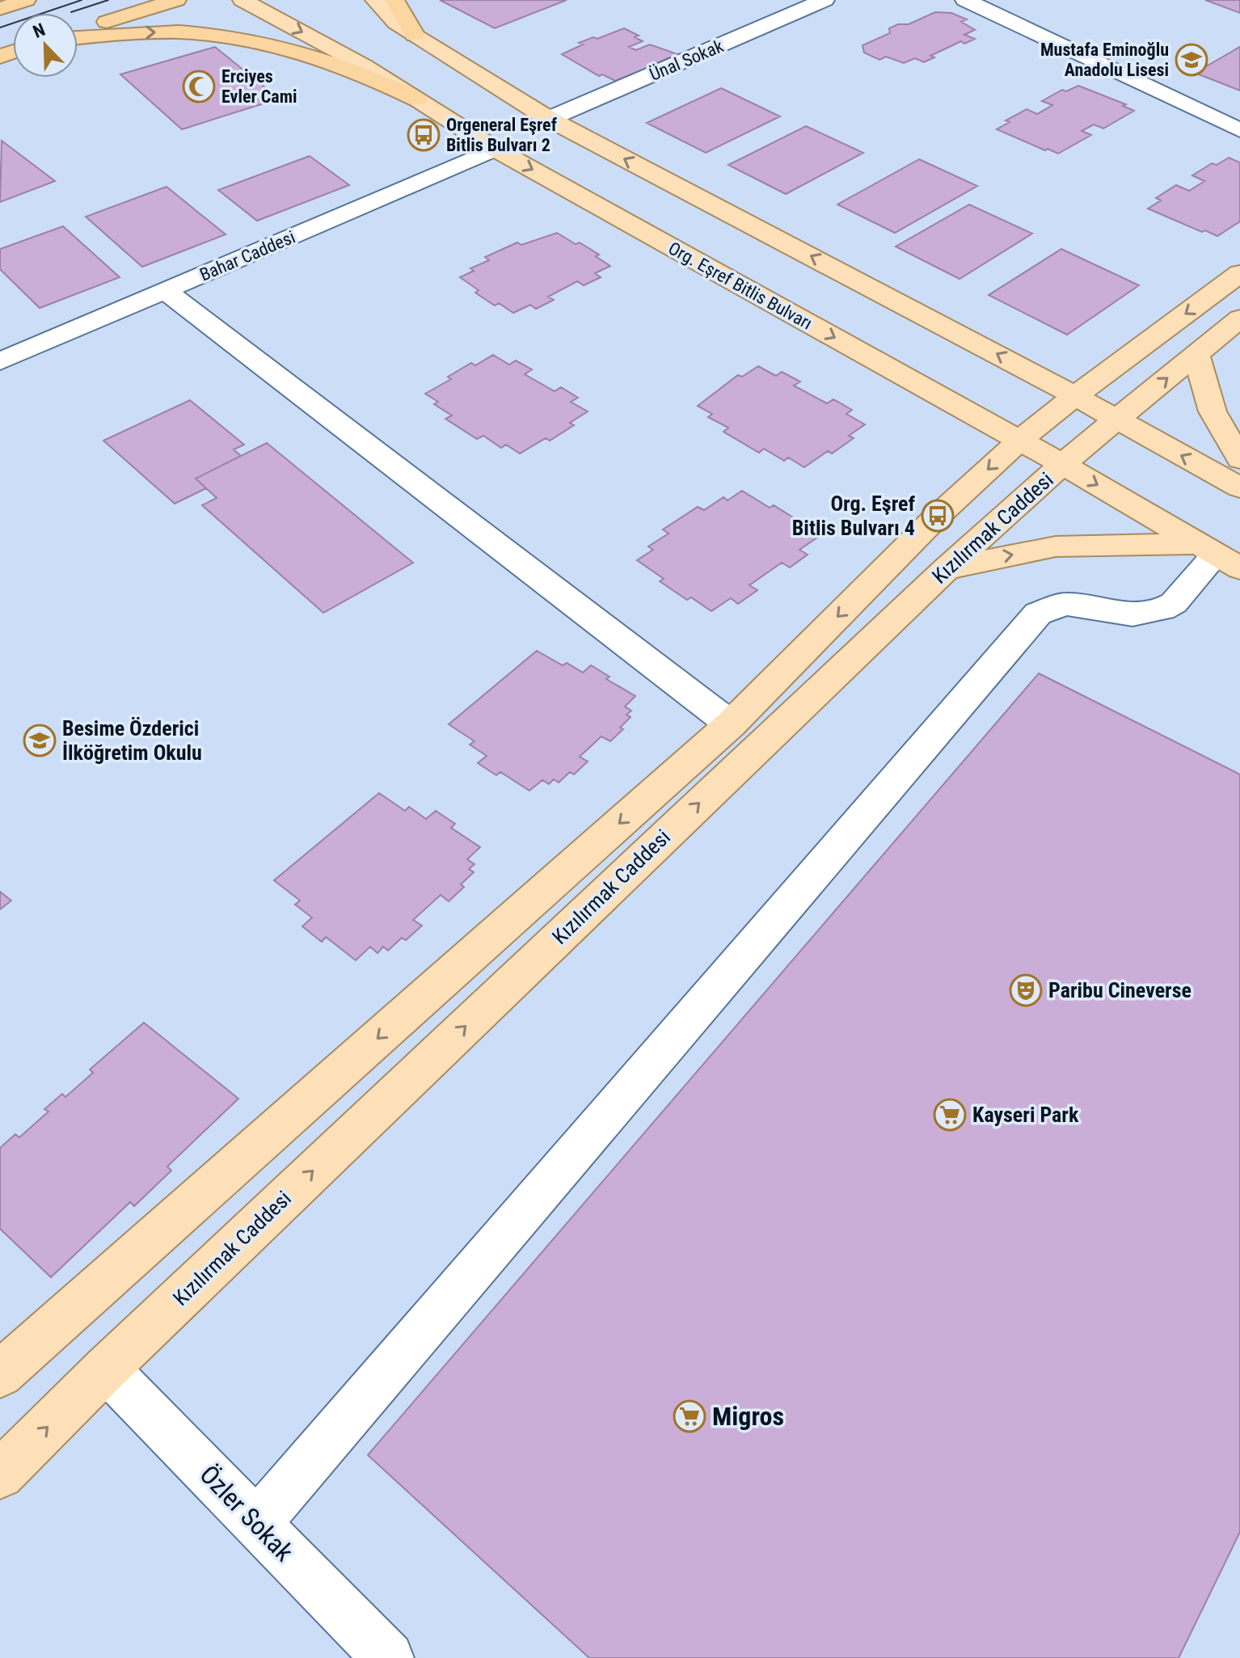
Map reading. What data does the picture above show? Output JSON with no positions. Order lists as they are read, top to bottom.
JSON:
{
  "streets": {
    "main road": ["Org. Eşref Bitlis Bulvarı", "Kızılırmak Caddesi"],
    "street": ["Ünal Sokak", "Bahar Caddesi", "Özler Sokak"]
  },
  "crossings": [
    ["Bahar Caddesi", "Org. Eşref Bitlis Bulvarı"],
    ["Org. Eşref Bitlis Bulvarı", "Kızılırmak Caddesi"],
    ["Kızılırmak Caddesi", "Özler Sokak"]
  ],
  "places": {
    "school or university": ["Mustafa Eminoğlu Anadolu Lisesi", "Besime Özderici İlköğretim Okulu"],
    "mosque": ["Erciyes Evler Cami"],
    "bus stop": ["Orgeneral Eşref Bitlis Bulvarı 2", "Org. Eşref Bitlis Bulvarı 4"],
    "theatre": ["Paribu Cineverse"],
    "supermarket": ["Kayseri Park", "Migros"]
  },
  "north": "top left"
}
